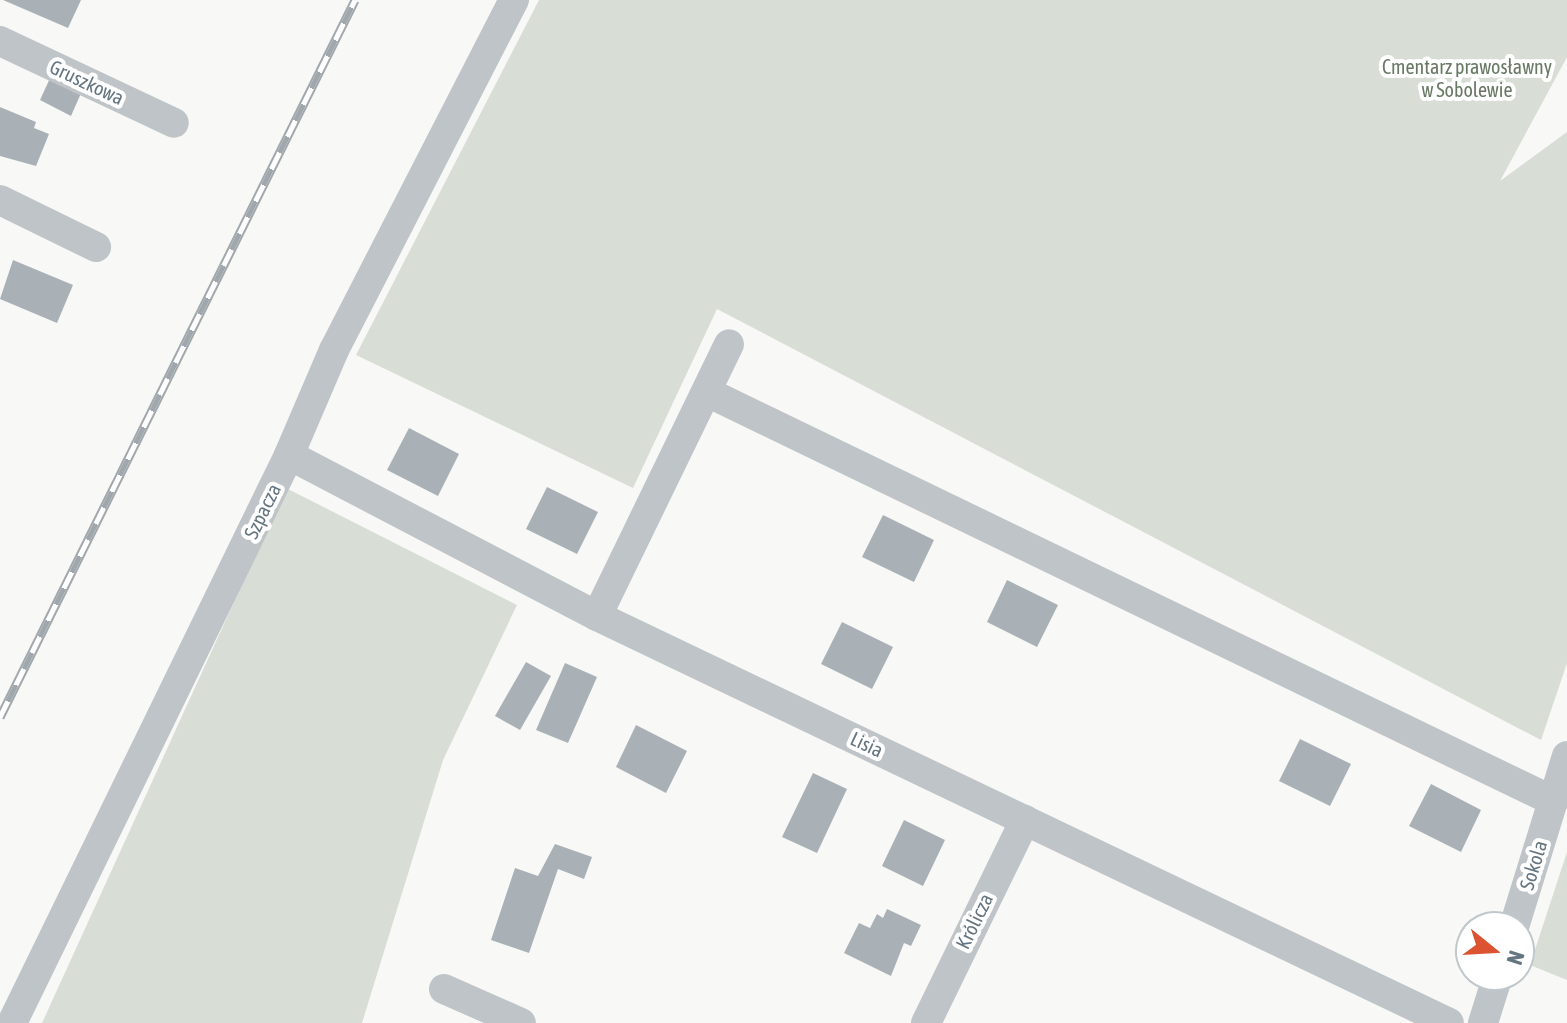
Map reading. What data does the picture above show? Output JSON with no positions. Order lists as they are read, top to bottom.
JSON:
{
  "streets": {
    "street": [
      "Gruszkowa",
      "Szpacza",
      "Lisia",
      "Sokola",
      "Królicza"
    ]
  },
  "crossings": [
    ["Szpacza", "Lisia"],
    ["Lisia", "Królicza"]
  ],
  "parks": ["Cmentarz prawosławny w Sobolewie"],
  "north": "right"
}
